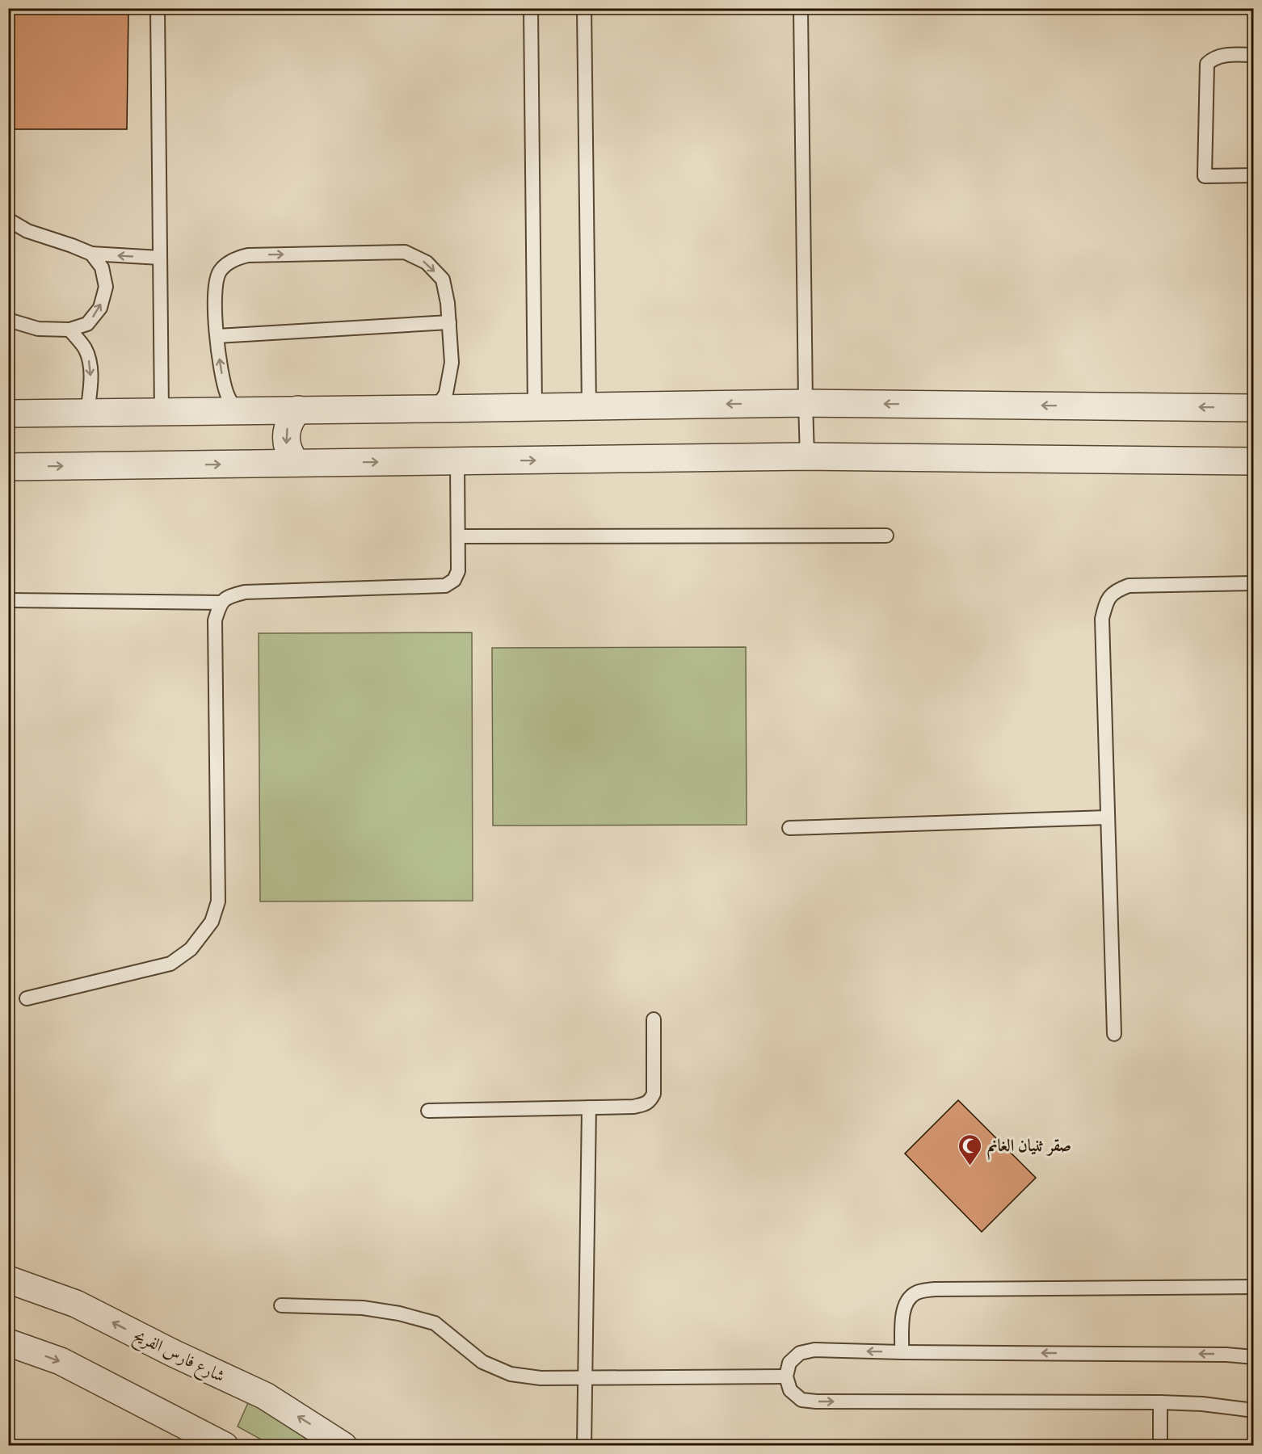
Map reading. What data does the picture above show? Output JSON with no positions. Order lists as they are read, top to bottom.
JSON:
{
  "streets": {
    "street": ["شارع فارس الفريح"]
  },
  "places": {
    "mosque": ["صقر ثنيان الغانم"]
  }
}
